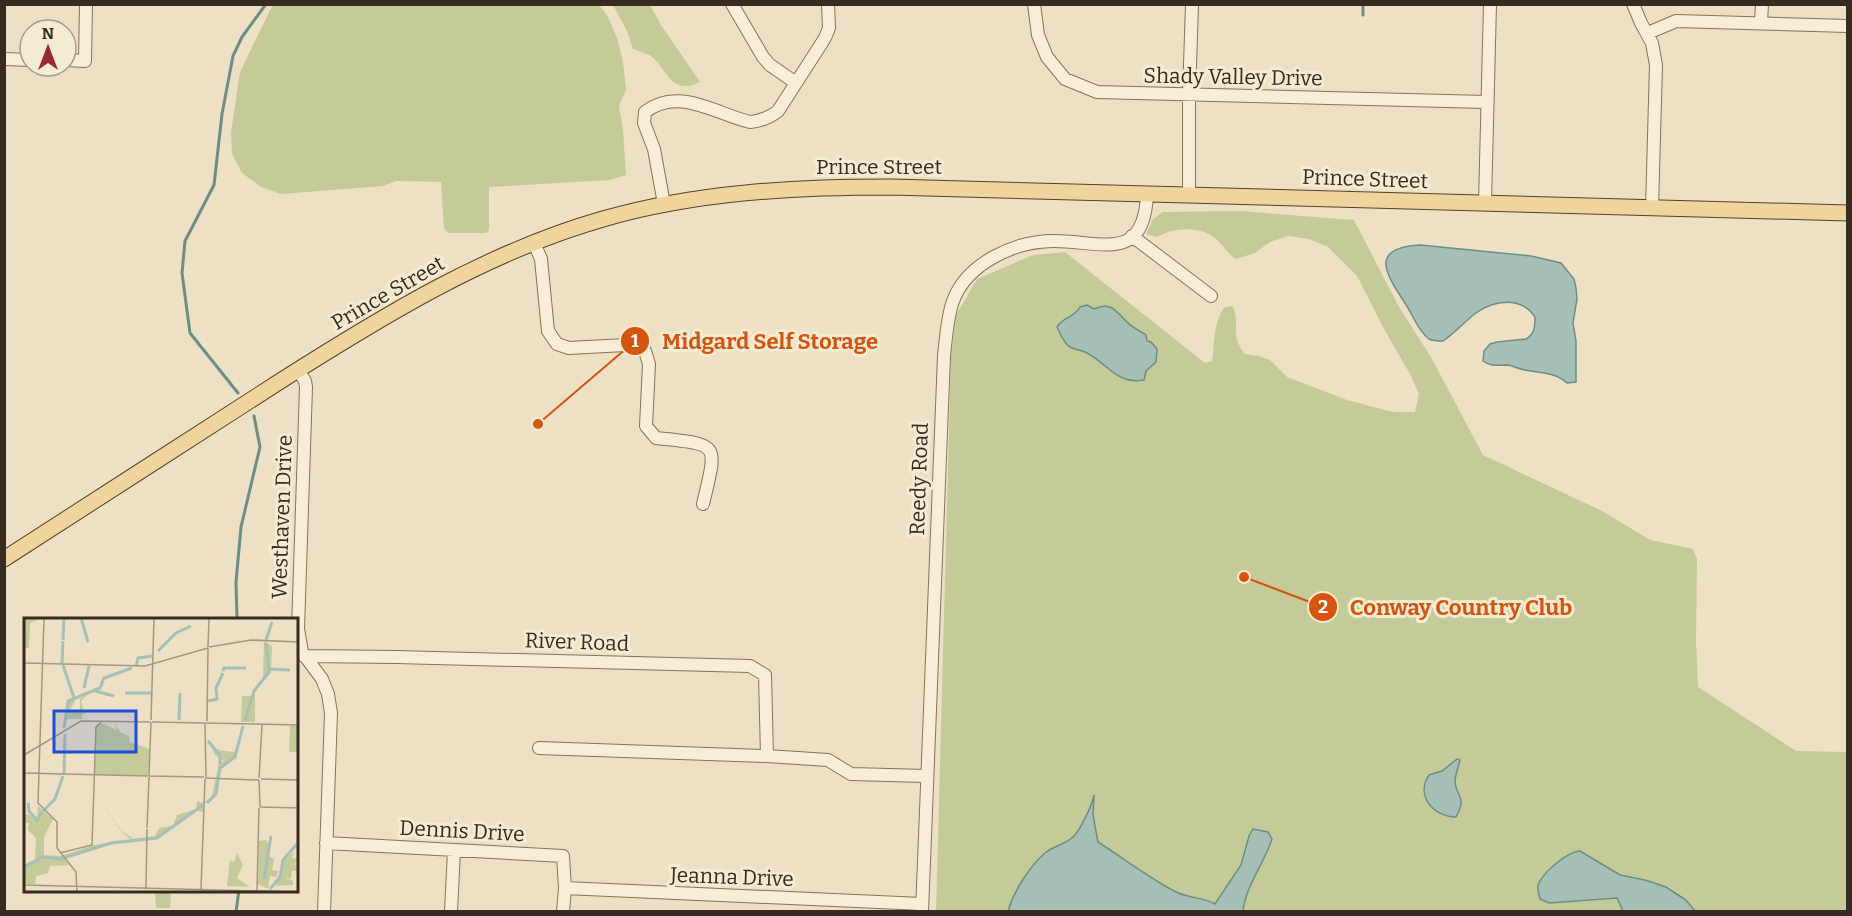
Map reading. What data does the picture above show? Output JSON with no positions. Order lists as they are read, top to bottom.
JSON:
{
  "streets": {
    "main road": ["Prince Street"],
    "street": [
      "Shady Valley Drive",
      "Reedy Road",
      "Westhaven Drive",
      "River Road",
      "Dennis Drive",
      "Jeanna Drive"
    ]
  },
  "crossings": [
    ["Prince Street", "Westhaven Drive"],
    ["Reedy Road", "Jeanna Drive"],
    ["Westhaven Drive", "River Road"],
    ["Westhaven Drive", "Dennis Drive"],
    ["Dennis Drive", "Jeanna Drive"]
  ],
  "places": ["Midgard Self Storage", "Conway Country Club"],
  "north": "top"
}
